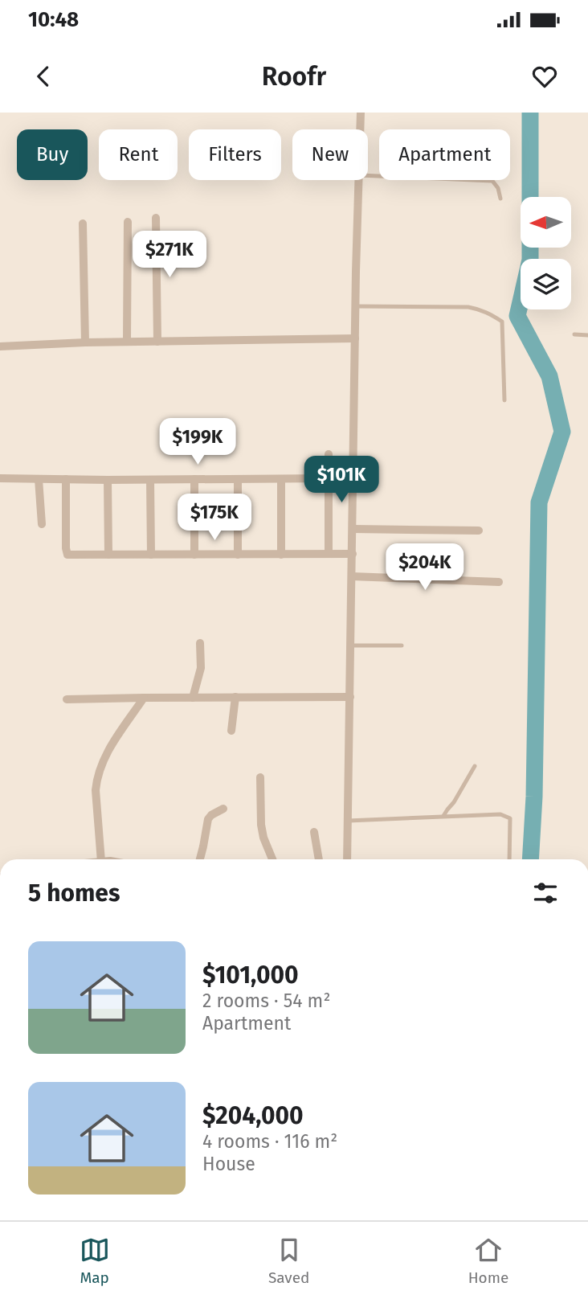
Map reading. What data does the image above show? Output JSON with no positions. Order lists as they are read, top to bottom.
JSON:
{
  "north": "left",
  "page": {
    "status": "10:48",
    "header": "Roofr",
    "chip": [
      "Buy",
      "Rent",
      "Filters",
      "New",
      "Apartment"
    ],
    "price": [
      "$271K",
      "$199K",
      "$101K",
      "$175K",
      "$204K"
    ],
    "heading": "5 homes",
    "list": [
      {
        "name": "$101,000",
        "note": "2 rooms · 54 m² · Apartment"
      },
      {
        "name": "$204,000",
        "note": "4 rooms · 116 m² · House"
      }
    ],
    "tabs": ["Map", "Saved", "Home"]
  }
}
